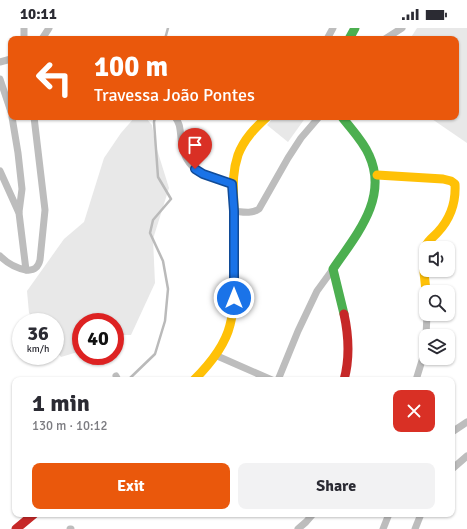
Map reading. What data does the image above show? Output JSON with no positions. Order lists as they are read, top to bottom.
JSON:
{
  "page": {
    "status": "10:11",
    "turn": ["100 m", "Travessa João Pontes"],
    "speed": "36 km/h",
    "limit": "40",
    "heading": ["1 min", "130 m · 10:12"],
    "buttons": ["Exit", "Share"]
  }
}
